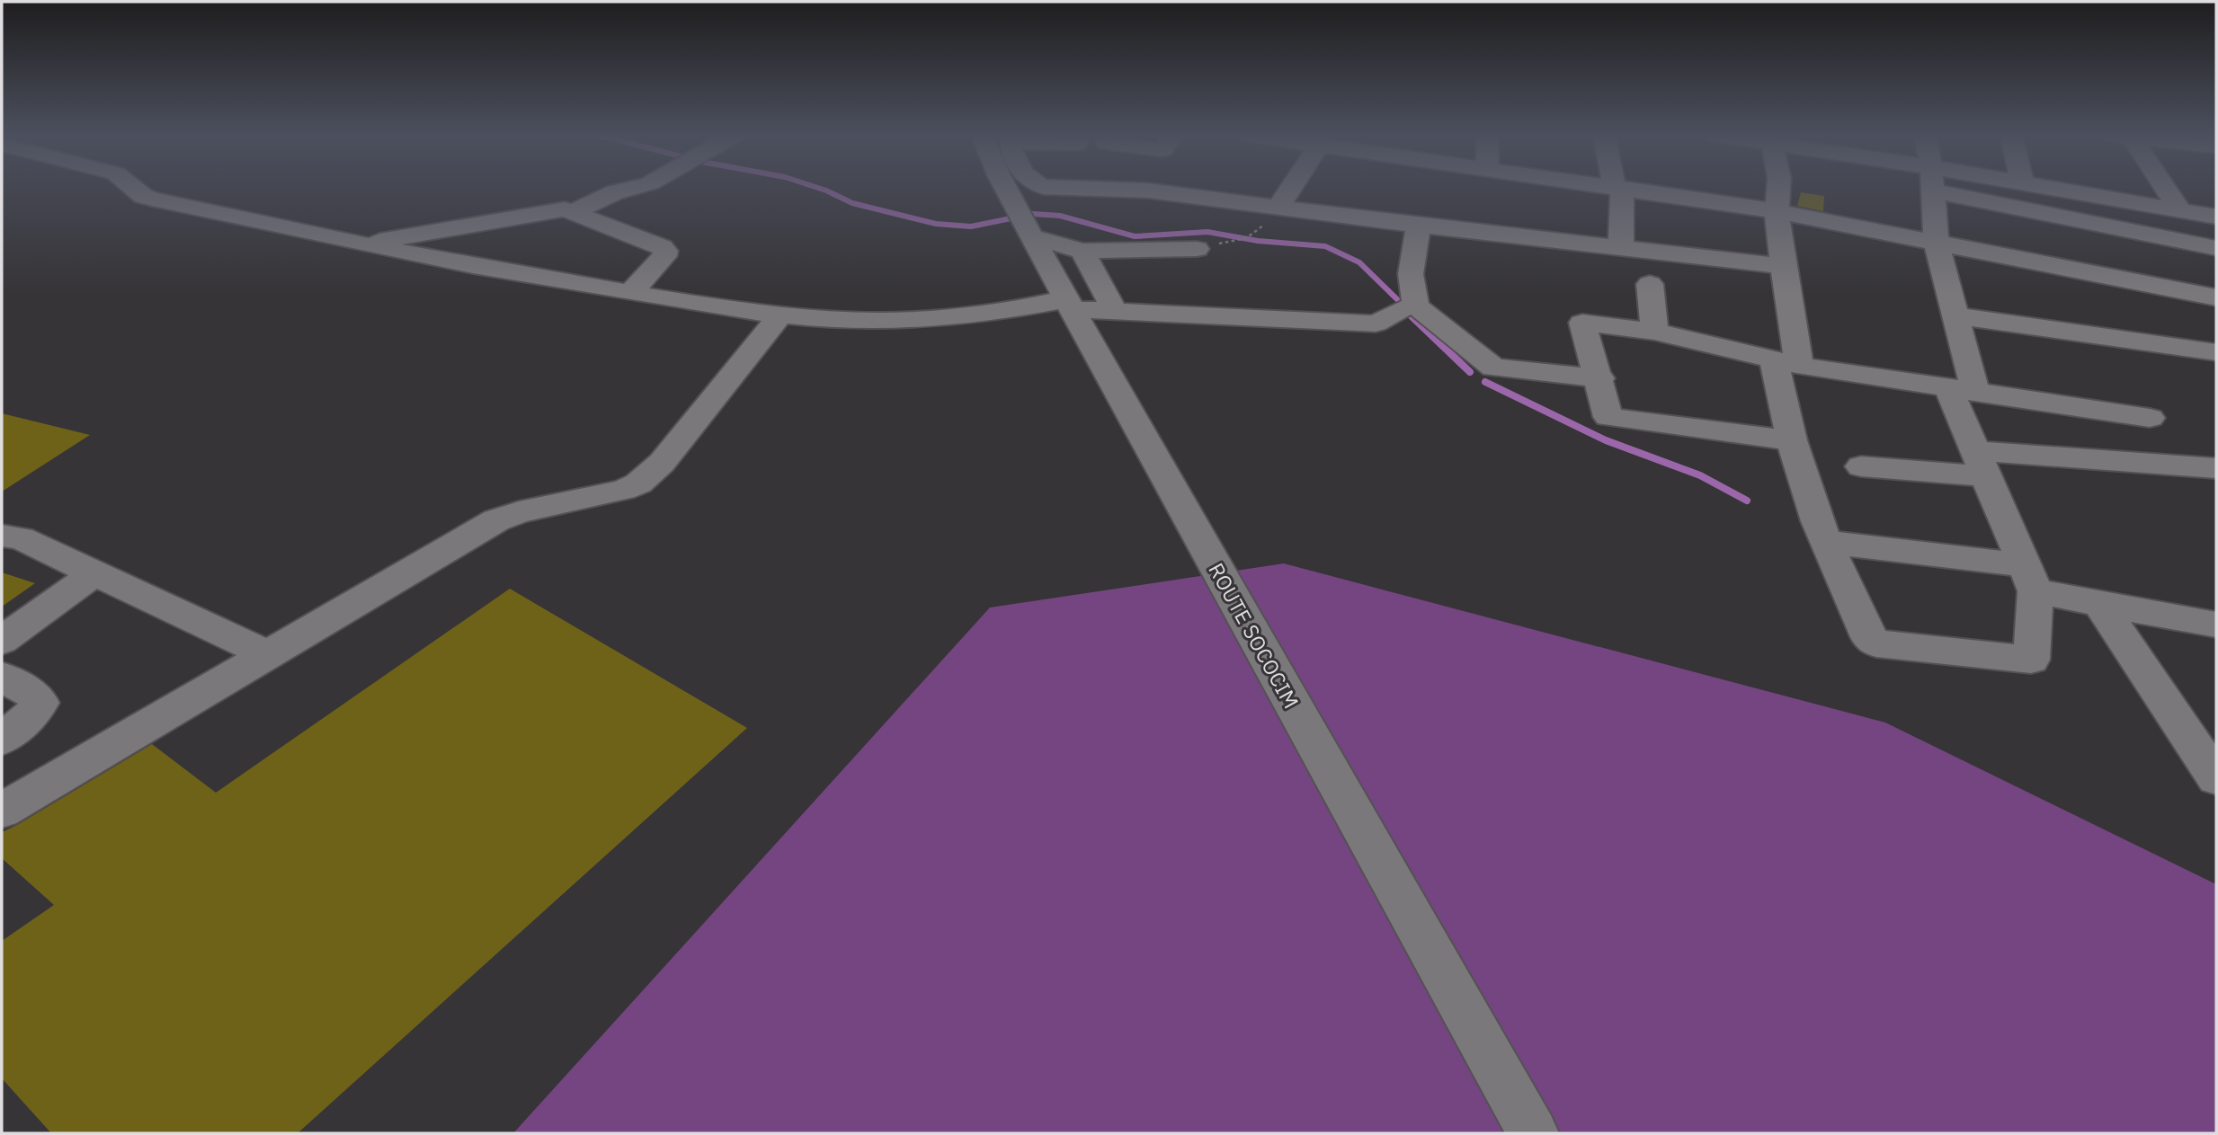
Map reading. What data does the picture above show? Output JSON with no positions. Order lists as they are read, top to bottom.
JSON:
{
  "streets": {
    "street": ["ROUTE SOCOCIM"]
  }
}
